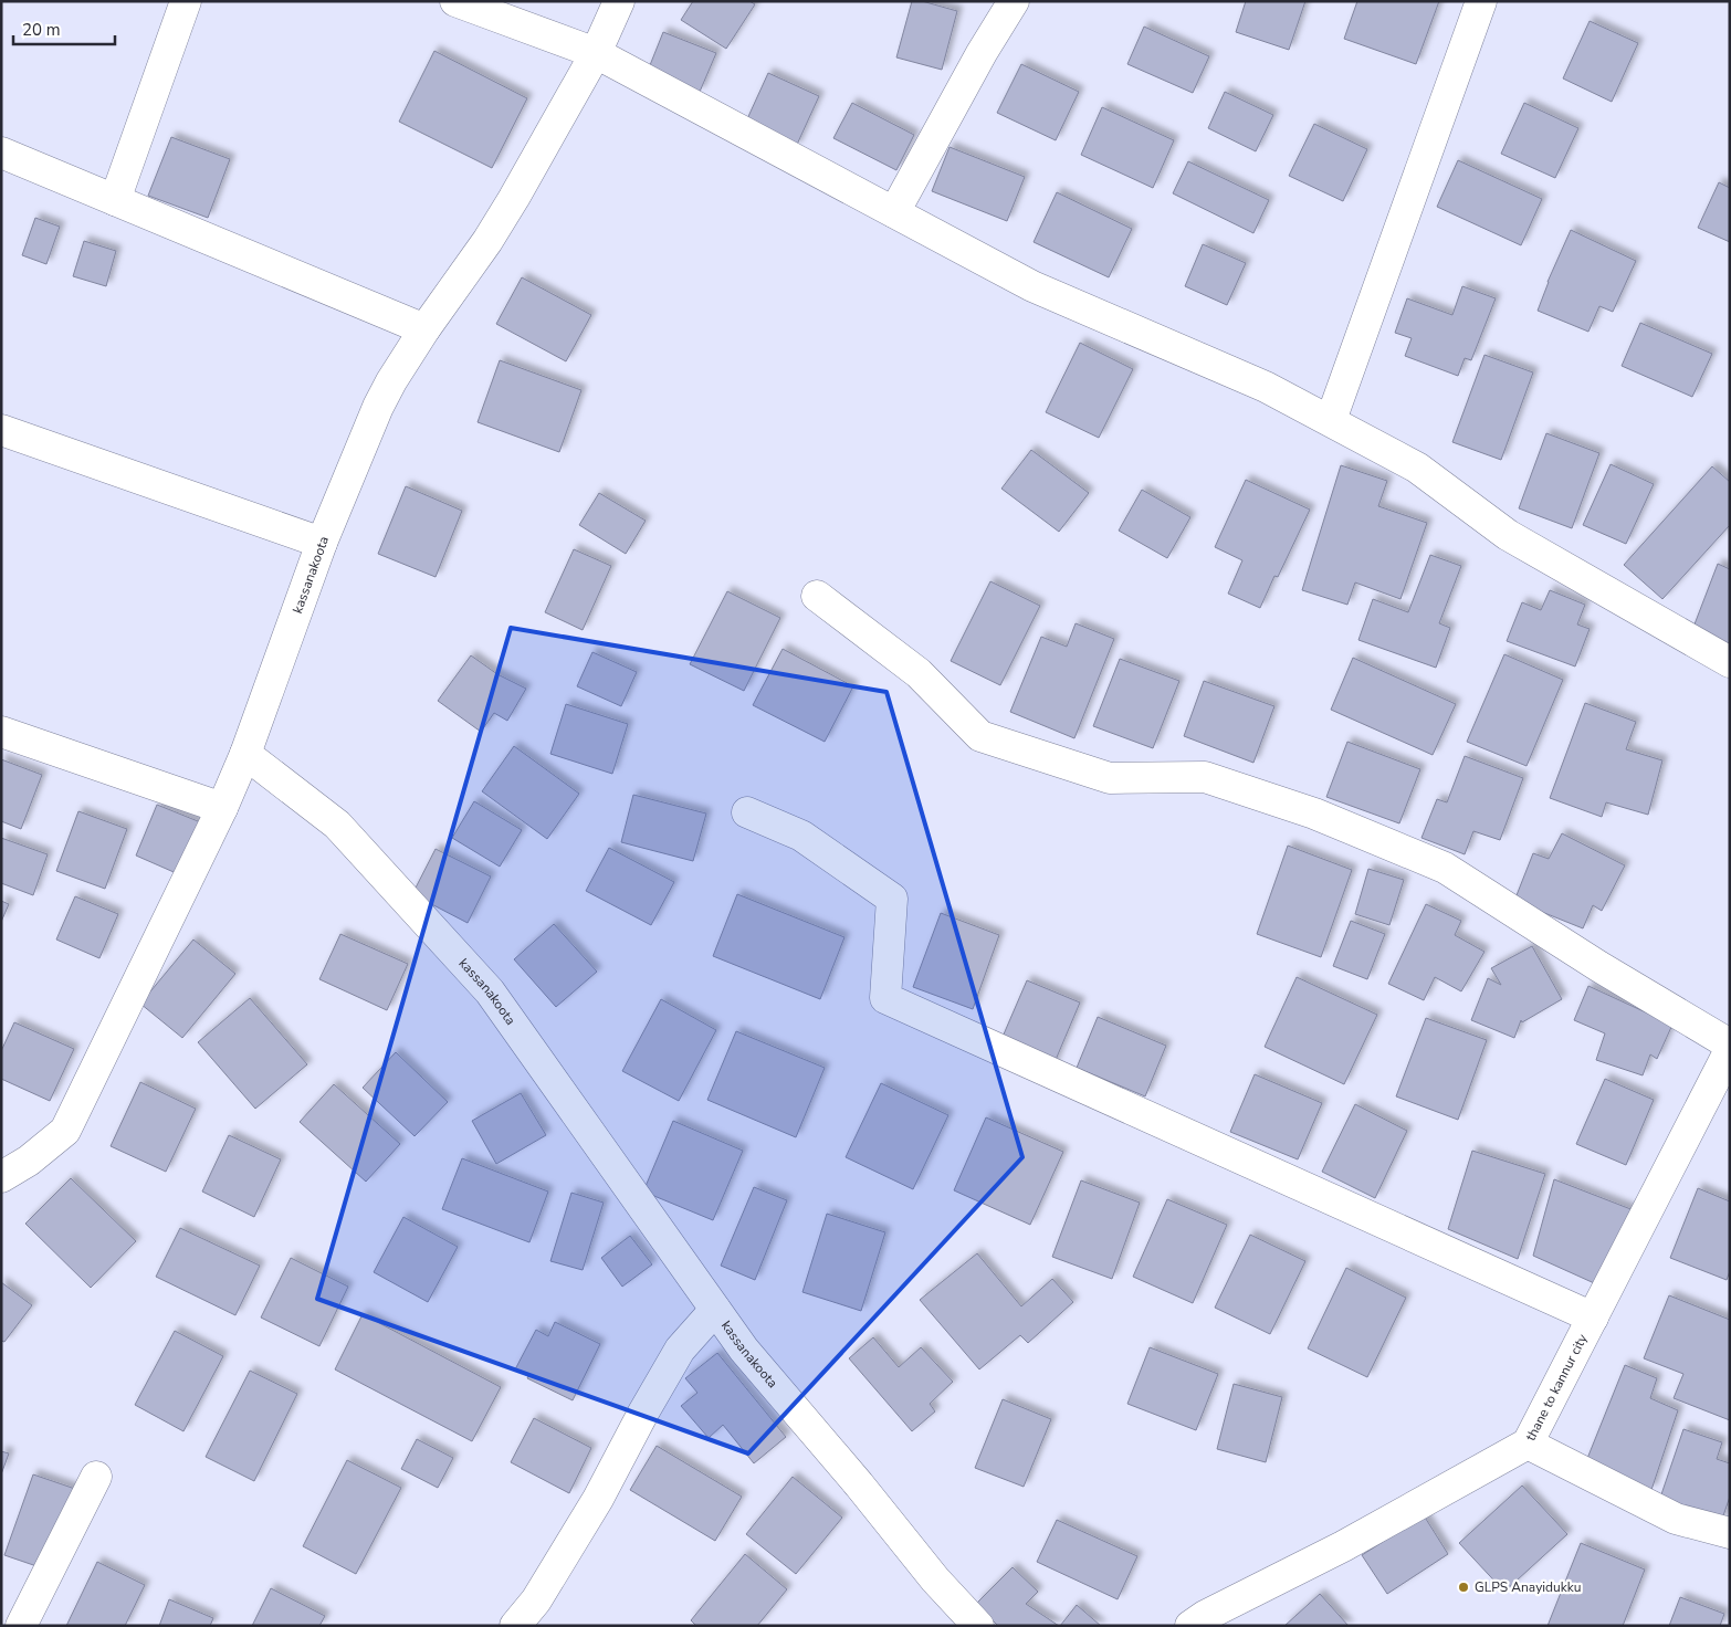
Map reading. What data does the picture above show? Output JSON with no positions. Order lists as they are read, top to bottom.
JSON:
{
  "streets": {
    "street": ["kassanakoota", "thane to kannur city"]
  },
  "places": ["GLPS Anayidukku"],
  "scale_bar": "20 m"
}
